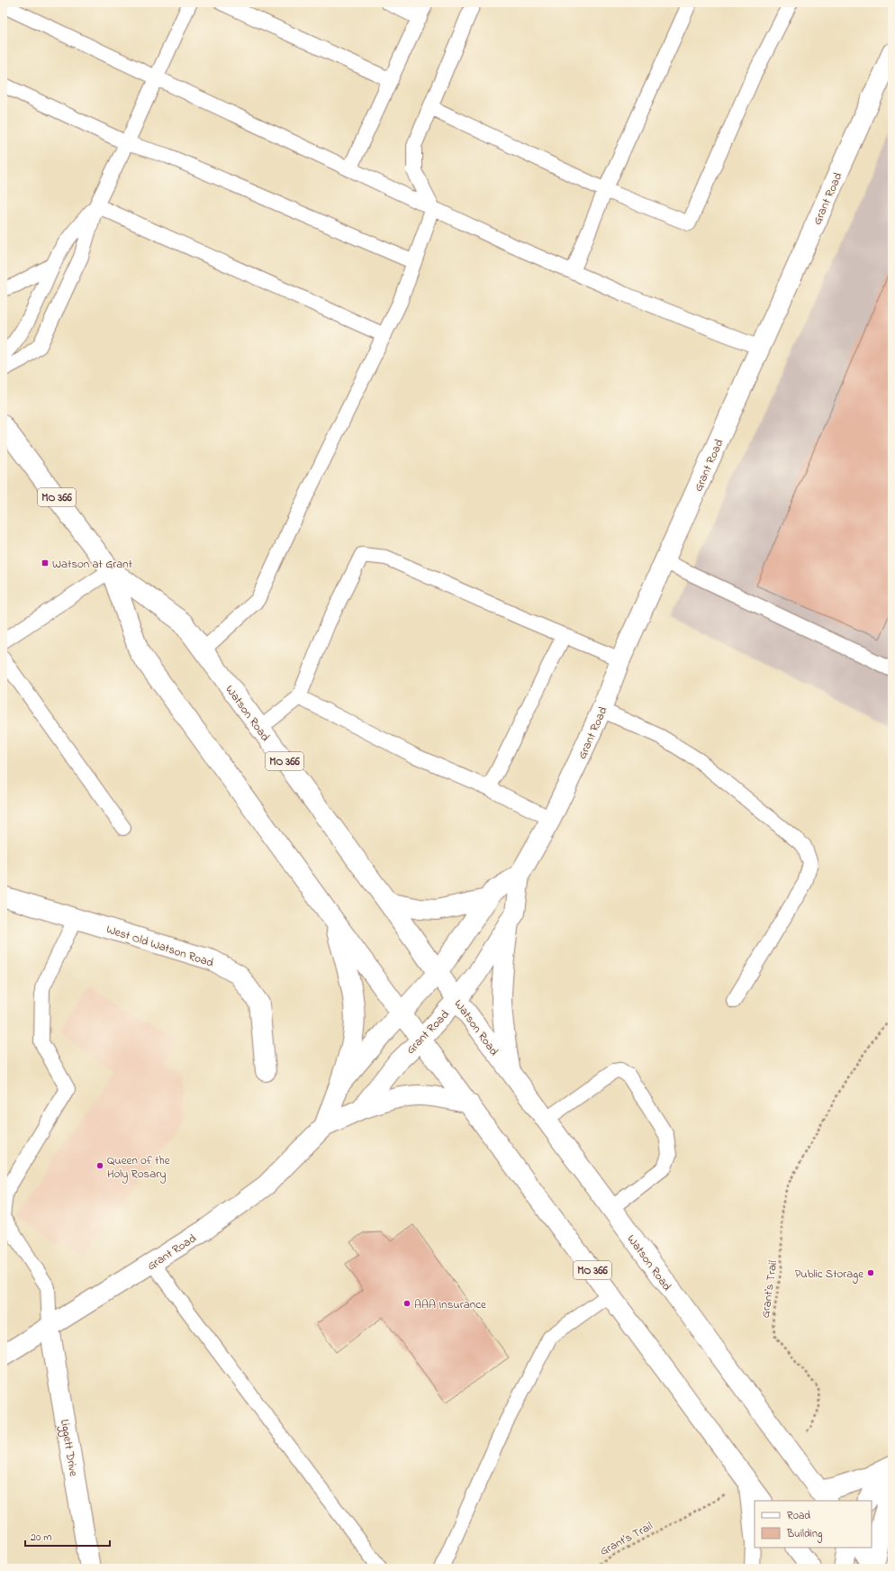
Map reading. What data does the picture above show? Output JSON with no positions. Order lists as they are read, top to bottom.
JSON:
{
  "streets": {
    "main road": [
      "Grant Road",
      "MO 366",
      "Watson Road",
      "West Old Watson Road",
      "Liggett Drive"
    ],
    "path": ["Grant's Trail"]
  },
  "crossings": [
    ["Grant Road", "Watson Road"],
    ["Grant Road", "Liggett Drive"]
  ],
  "places": {
    "transit": ["Watson at Grant"],
    "other": ["Queen of the Holy Rosary", "Public Storage", "AAA Insurance"]
  },
  "legend": ["Road", "Building"],
  "scale_bar": "20 m"
}
